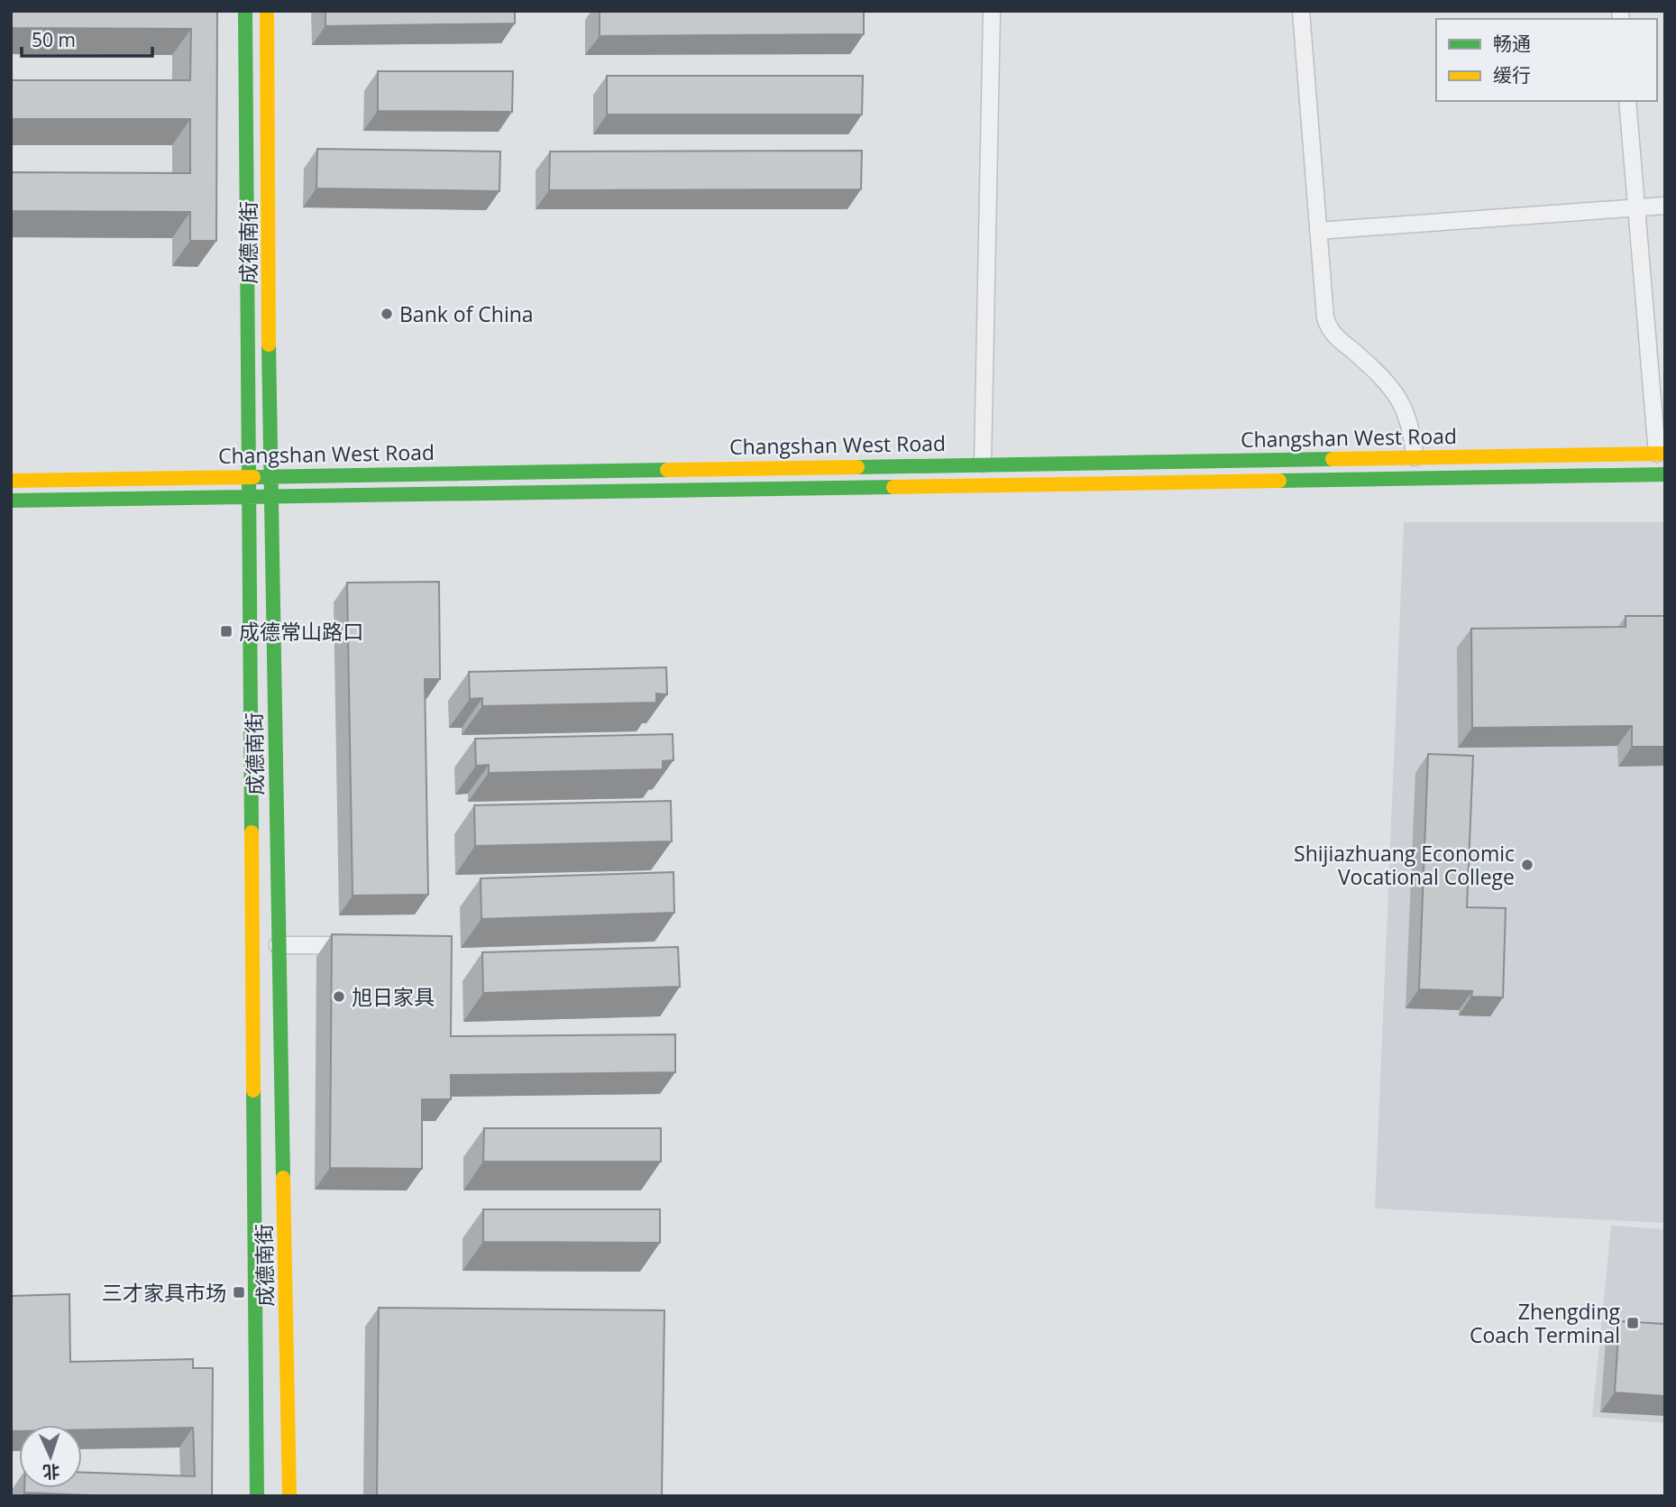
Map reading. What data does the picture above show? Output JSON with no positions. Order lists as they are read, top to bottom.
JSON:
{
  "streets": {
    "main road": ["成德南街", "Changshan West Road"]
  },
  "crossings": [
    ["成德南街", "Changshan West Road"]
  ],
  "places": {
    "other": ["Bank of China", "Shijiazhuang Economic Vocational College", "旭日家具"],
    "transit": ["成德常山路口", "三才家具市场", "Zhengding Coach Terminal"]
  },
  "legend": ["畅通", "缓行"],
  "scale_bar": "50 m",
  "north": "bottom"
}
